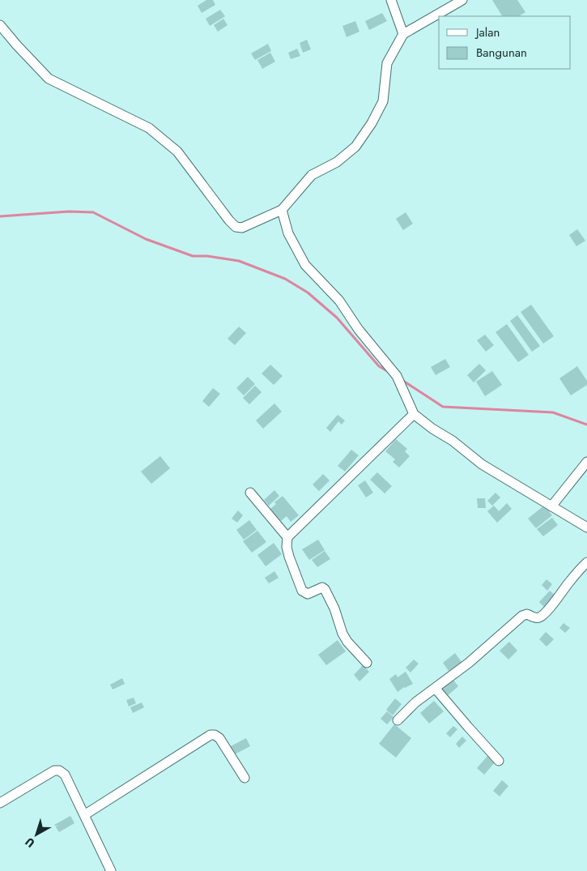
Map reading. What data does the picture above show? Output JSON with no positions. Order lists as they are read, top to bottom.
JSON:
{
  "legend": ["Jalan", "Bangunan"],
  "north": "bottom left"
}
